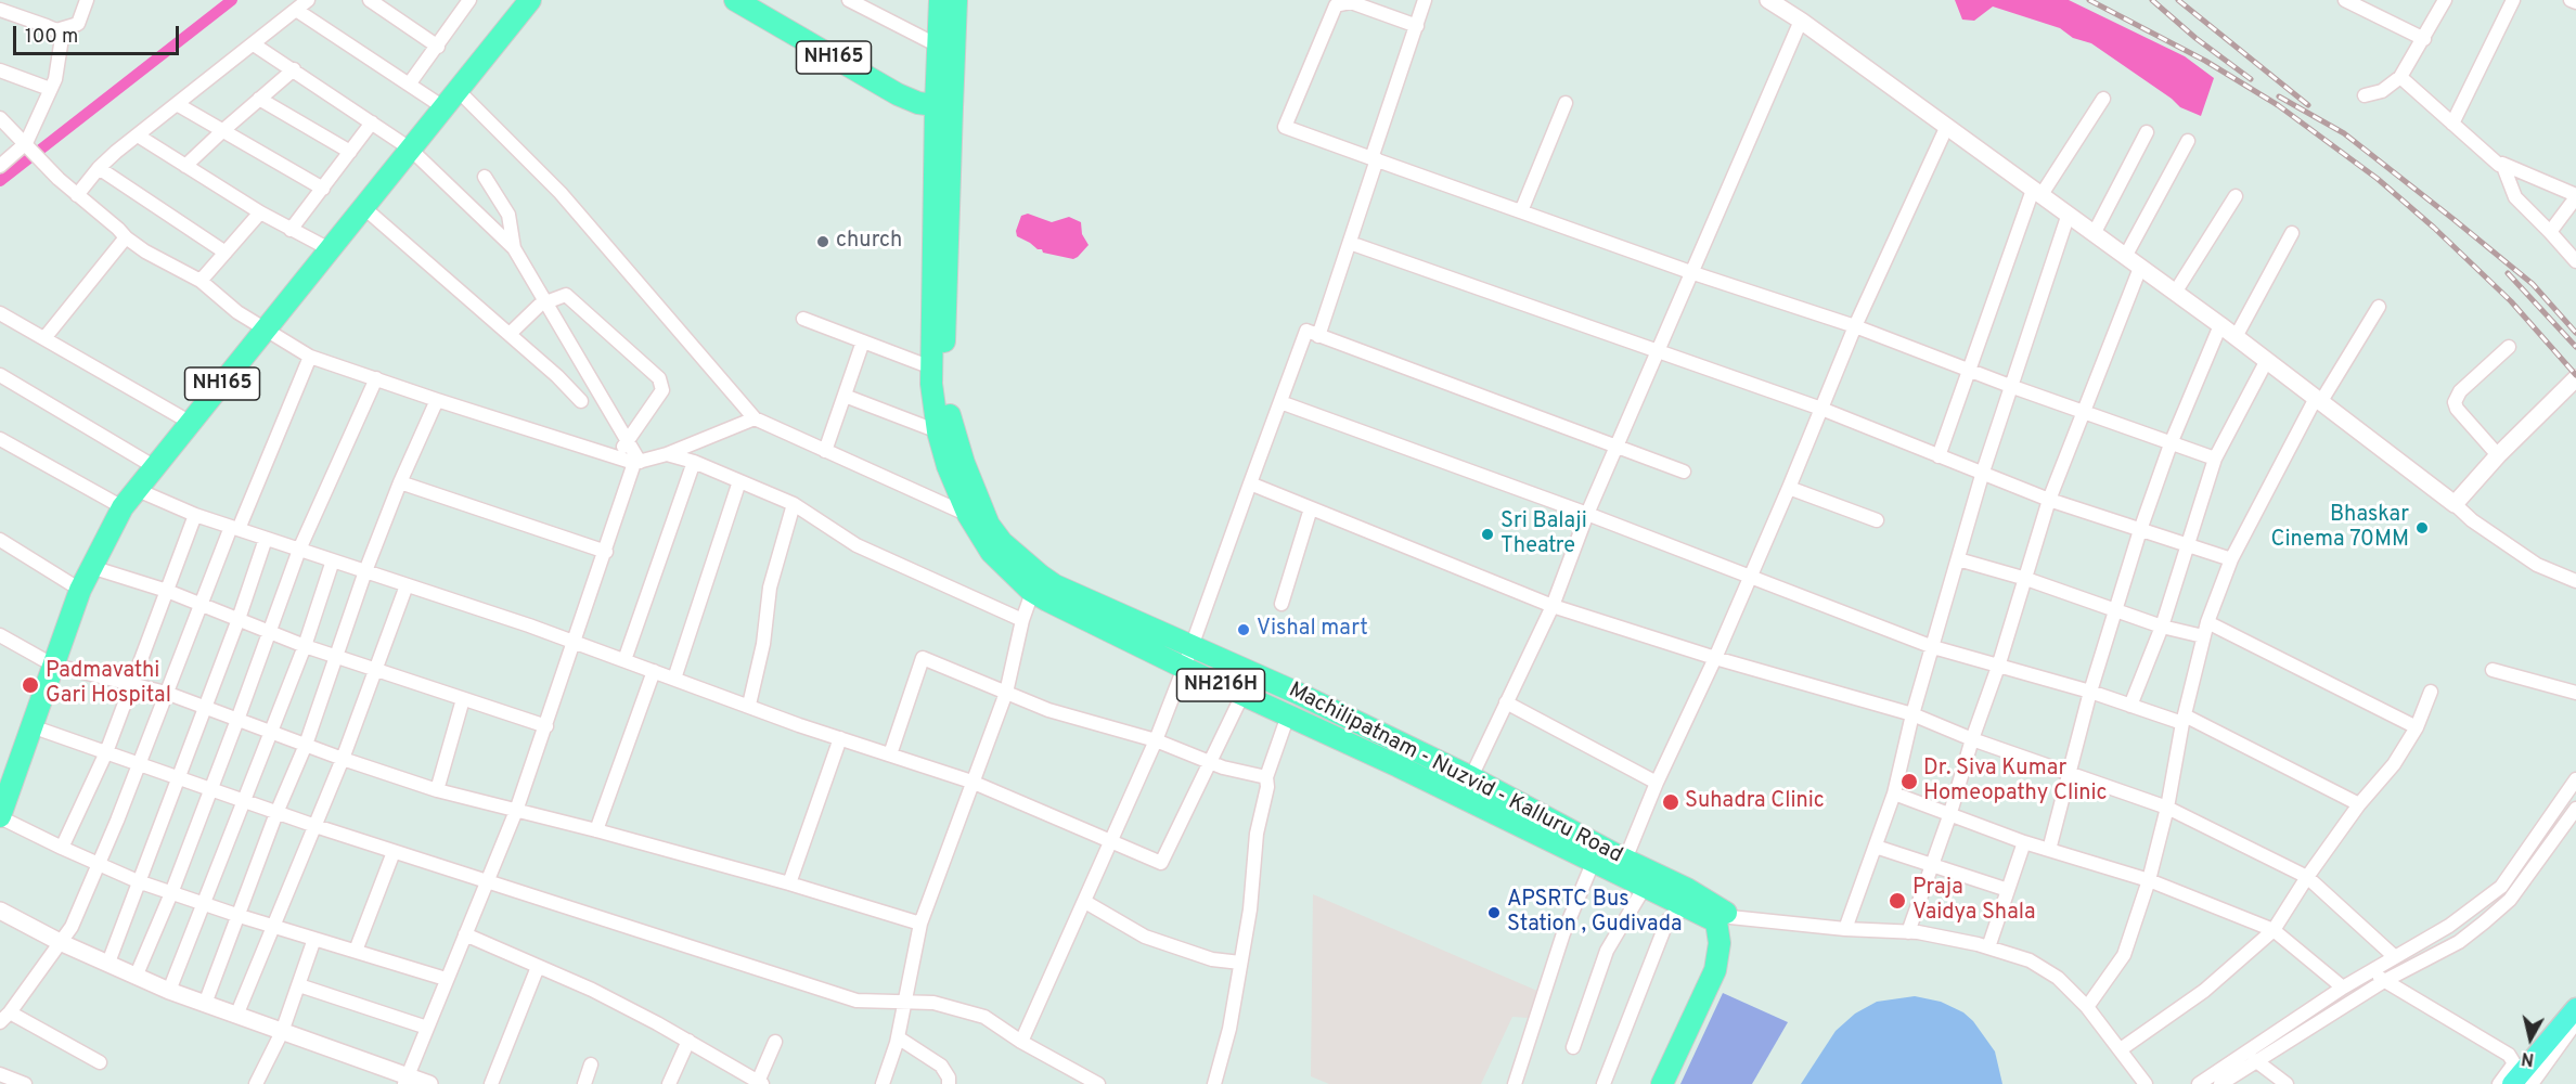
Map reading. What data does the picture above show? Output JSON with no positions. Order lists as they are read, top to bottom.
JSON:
{
  "streets": {
    "highway": ["NH165", "NH216H", "Machilipatnam - Nuzvid - Kalluru Road"]
  },
  "crossings": [
    ["NH165", "Machilipatnam - Nuzvid - Kalluru Road"]
  ],
  "places": [
    "church",
    "Bhaskar Cinema 70MM",
    "Sri Balaji Theatre",
    "Vishal mart",
    "Padmavathi Gari Hospital",
    "Dr. Siva Kumar Homeopathy Clinic",
    "Suhadra Clinic",
    "Praja Vaidya Shala",
    "APSRTC Bus Station , Gudivada"
  ],
  "scale_bar": "100 m",
  "north": "bottom"
}
